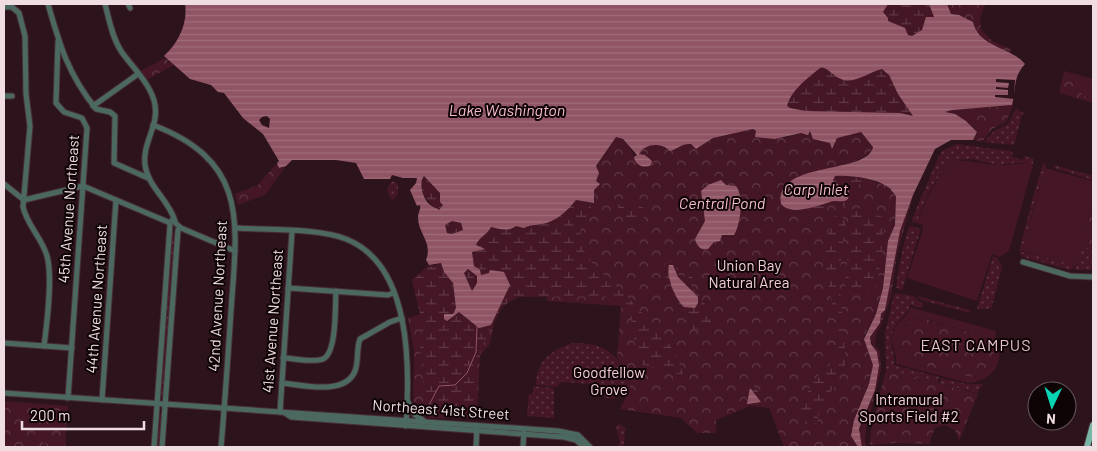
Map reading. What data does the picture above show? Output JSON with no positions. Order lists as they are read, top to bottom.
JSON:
{
  "streets": {
    "street": [
      "45th Avenue Northeast",
      "42nd Avenue Northeast",
      "44th Avenue Northeast",
      "41st Avenue Northeast",
      "Northeast 41st Street"
    ]
  },
  "crossings": [
    ["45th Avenue Northeast", "Northeast 41st Street"],
    ["42nd Avenue Northeast", "Northeast 41st Street"],
    ["44th Avenue Northeast", "Northeast 41st Street"],
    ["41st Avenue Northeast", "Northeast 41st Street"]
  ],
  "districts": ["EAST CAMPUS"],
  "water": ["Lake Washington", "Carp Inlet", "Central Pond"],
  "parks": ["Union Bay Natural Area", "Goodfellow Grove", "Intramural Sports Field #2"],
  "scale_bar": "200 m",
  "north": "bottom"
}
